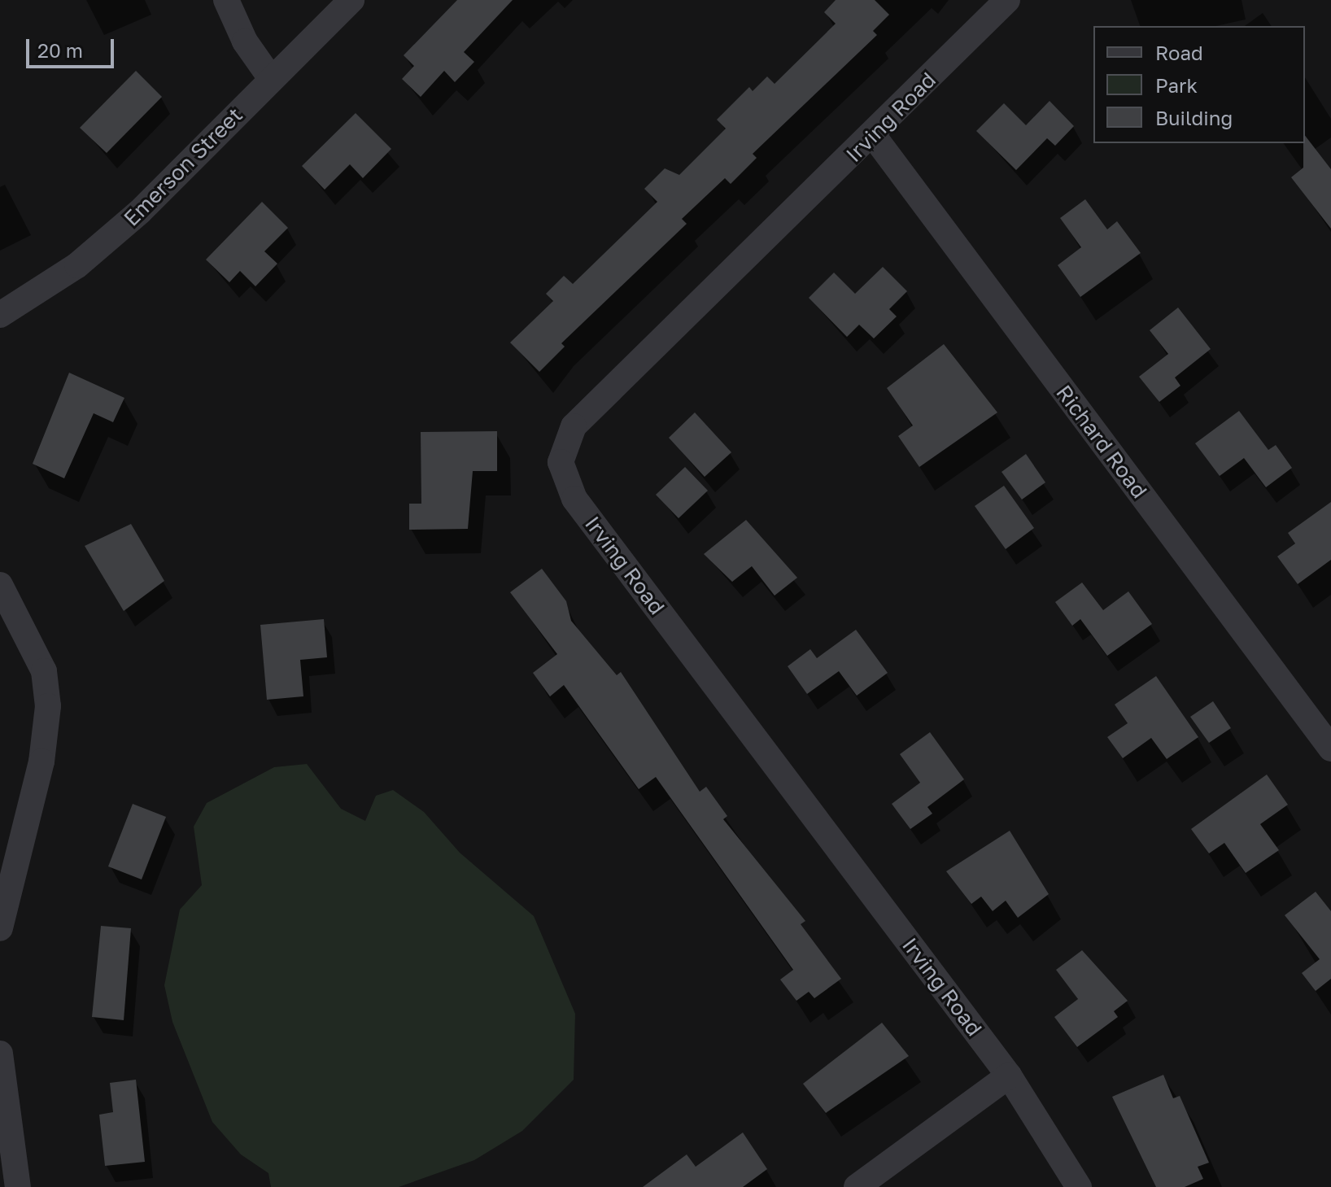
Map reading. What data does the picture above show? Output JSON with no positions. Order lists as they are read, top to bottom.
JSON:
{
  "streets": {
    "street": ["Irving Road", "Emerson Street", "Richard Road"]
  },
  "crossings": [
    ["Irving Road", "Richard Road"]
  ],
  "legend": ["Road", "Park", "Building"],
  "scale_bar": "20 m"
}
